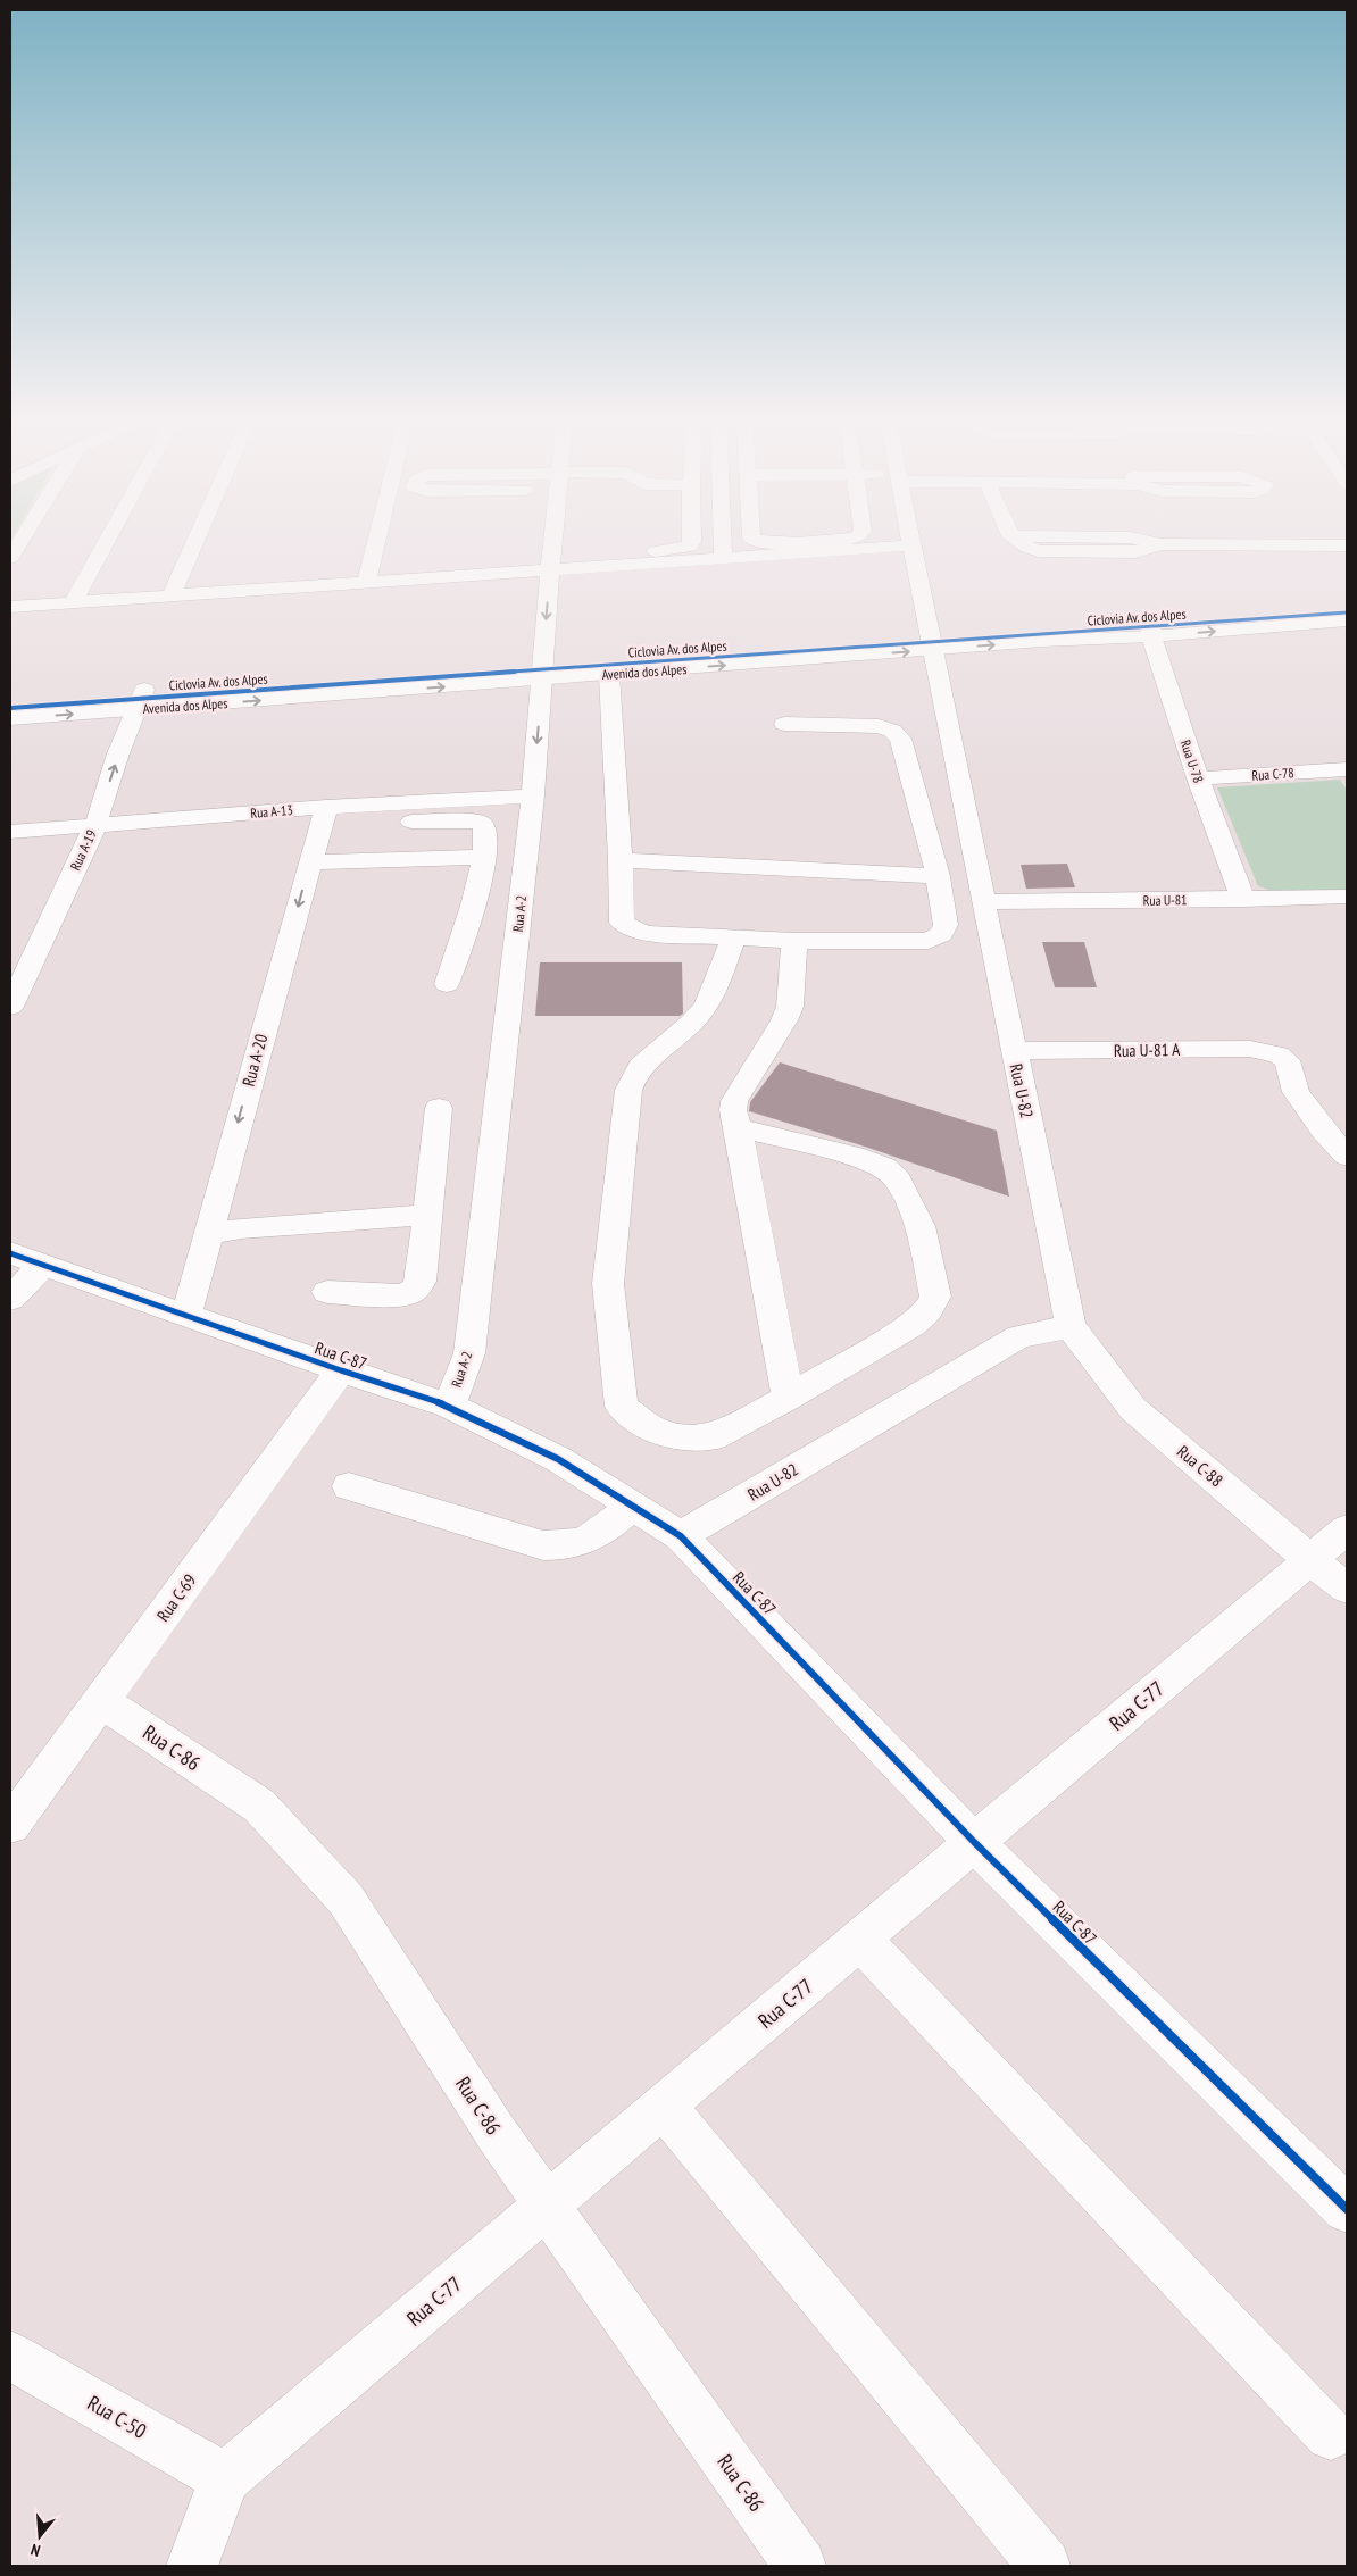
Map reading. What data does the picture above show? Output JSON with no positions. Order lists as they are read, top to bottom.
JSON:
{
  "streets": {
    "street": [
      "Avenida dos Alpes",
      "Rua U-78",
      "Rua C-78",
      "Rua A-13",
      "Rua A-19",
      "Rua U-81",
      "Rua A-2",
      "Rua U-81 A",
      "Rua A-20",
      "Rua U-82",
      "Rua C-87",
      "Rua C-88",
      "Rua C-69",
      "Rua C-77",
      "Rua C-86",
      "Rua C-50"
    ],
    "cycle path": ["Ciclovia Av. dos Alpes"]
  },
  "crossings": [
    ["Avenida dos Alpes", "Rua U-78"],
    ["Avenida dos Alpes", "Rua A-19"],
    ["Avenida dos Alpes", "Rua A-2"],
    ["Avenida dos Alpes", "Rua U-82"],
    ["Rua U-78", "Rua C-78"],
    ["Rua U-78", "Rua U-81"],
    ["Rua A-13", "Rua A-19"],
    ["Rua A-13", "Rua A-2"],
    ["Rua A-13", "Rua A-20"],
    ["Rua U-81", "Rua U-82"],
    ["Rua A-2", "Rua C-87"],
    ["Rua U-81 A", "Rua U-82"],
    ["Rua A-20", "Rua C-87"],
    ["Rua U-82", "Rua C-87"],
    ["Rua U-82", "Rua C-88"],
    ["Rua C-87", "Rua C-69"],
    ["Rua C-87", "Rua C-77"],
    ["Rua C-88", "Rua C-77"],
    ["Rua C-69", "Rua C-86"],
    ["Rua C-77", "Rua C-86"],
    ["Rua C-77", "Rua C-50"]
  ],
  "one_way": ["Rua A-19"],
  "north": "bottom"
}
